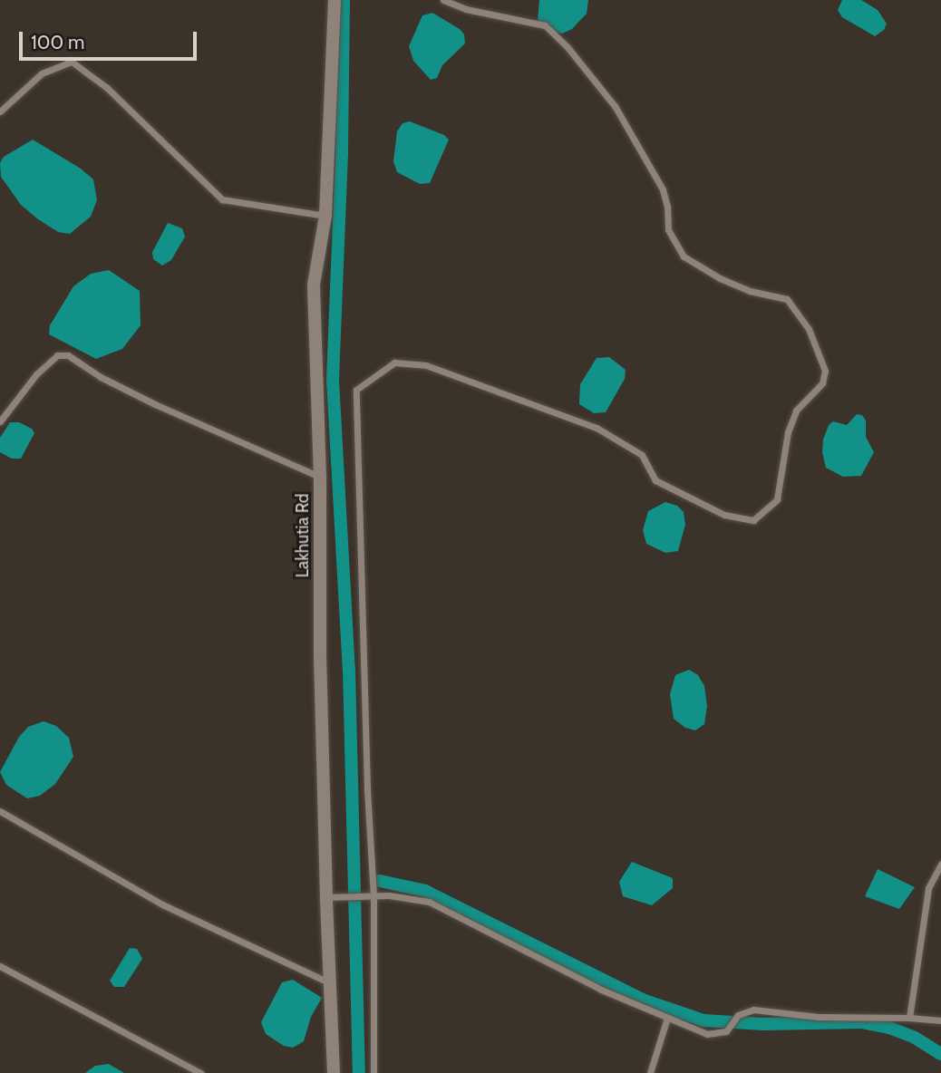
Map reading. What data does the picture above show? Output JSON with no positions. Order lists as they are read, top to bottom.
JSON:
{
  "streets": {
    "street": ["Lakhutia Rd"]
  },
  "scale_bar": "100 m"
}
